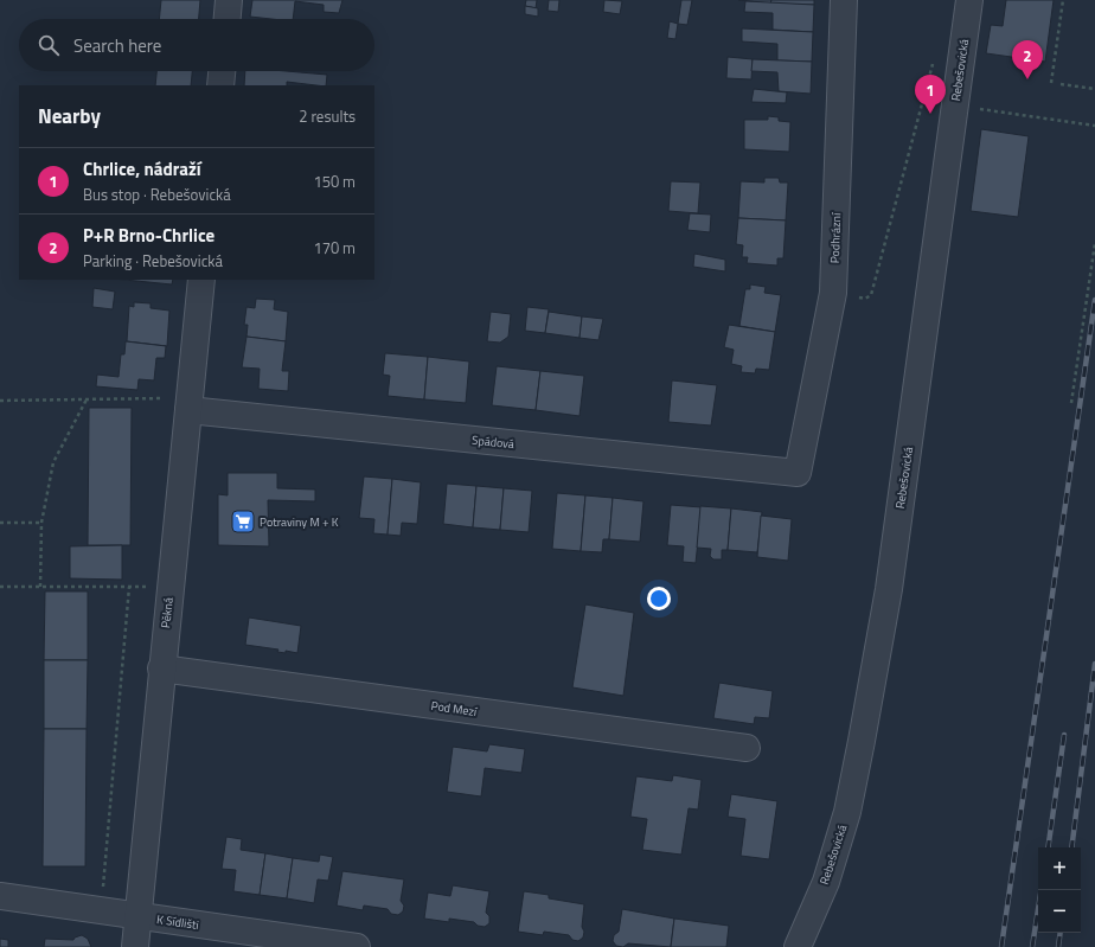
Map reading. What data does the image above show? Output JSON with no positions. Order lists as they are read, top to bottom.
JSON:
{
  "streets": {
    "street": [
      "Rebešovická",
      "Podhrázní",
      "Spádová",
      "Pěkná",
      "Pod Mezí",
      "K Sídlišti"
    ]
  },
  "crossings": [
    ["Podhrázní", "Spádová"],
    ["Spádová", "Pěkná"],
    ["Pěkná", "Pod Mezí"],
    ["Pěkná", "K Sídlišti"]
  ],
  "places": {
    "supermarket": ["Potraviny M + K"]
  },
  "page": {
    "search": "Search here",
    "pins": ["2", "1"],
    "heading": ["Nearby", "2 results"],
    "list": [
      {
        "mark": "1",
        "name": "Chrlice, nádraží",
        "note": "Bus stop · Rebešovická",
        "value": "150 m"
      },
      {
        "mark": "2",
        "name": "P+R Brno-Chrlice",
        "note": "Parking · Rebešovická",
        "value": "170 m"
      }
    ],
    "map_buttons": ["+", "−"]
  }
}
